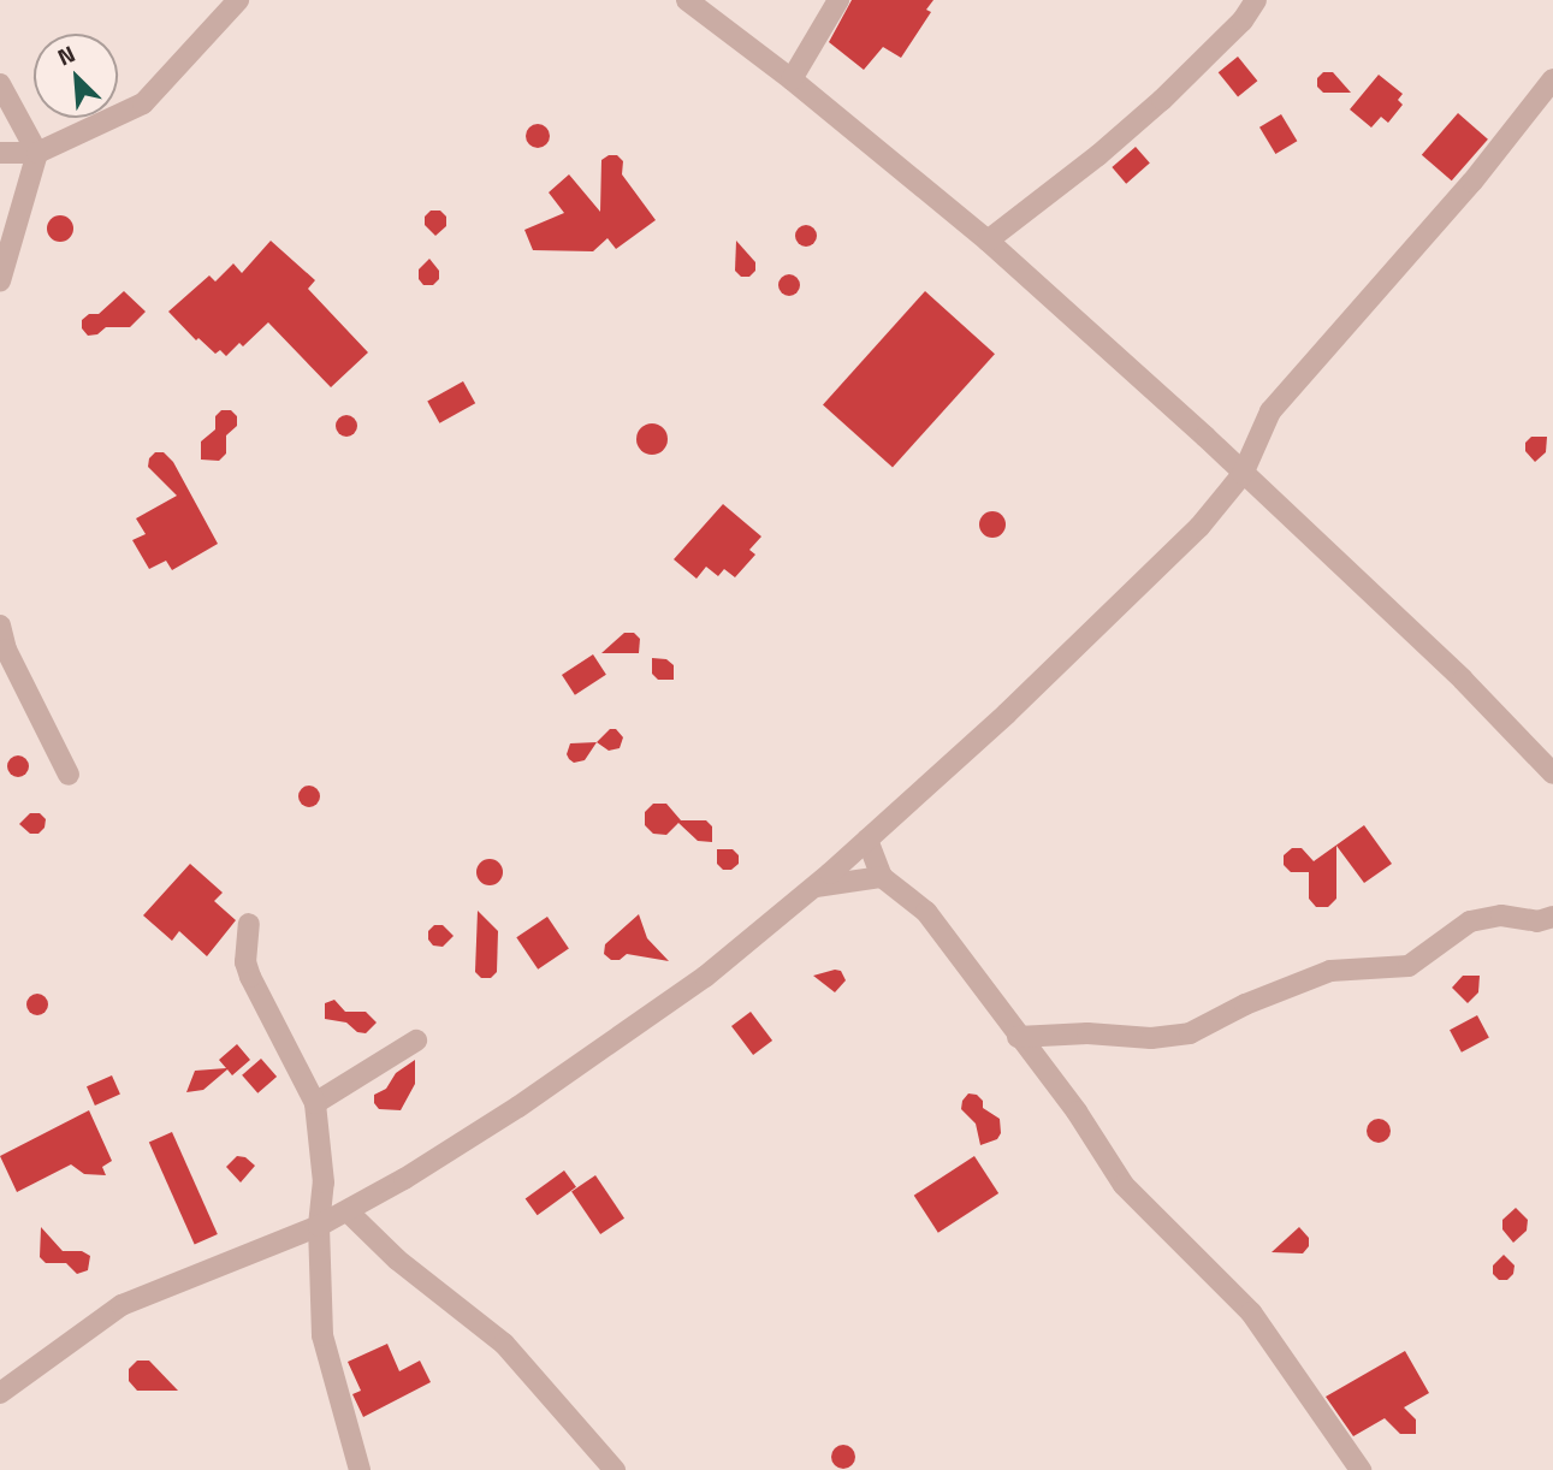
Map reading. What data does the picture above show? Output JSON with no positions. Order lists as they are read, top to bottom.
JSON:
{
  "north": "top left"
}
